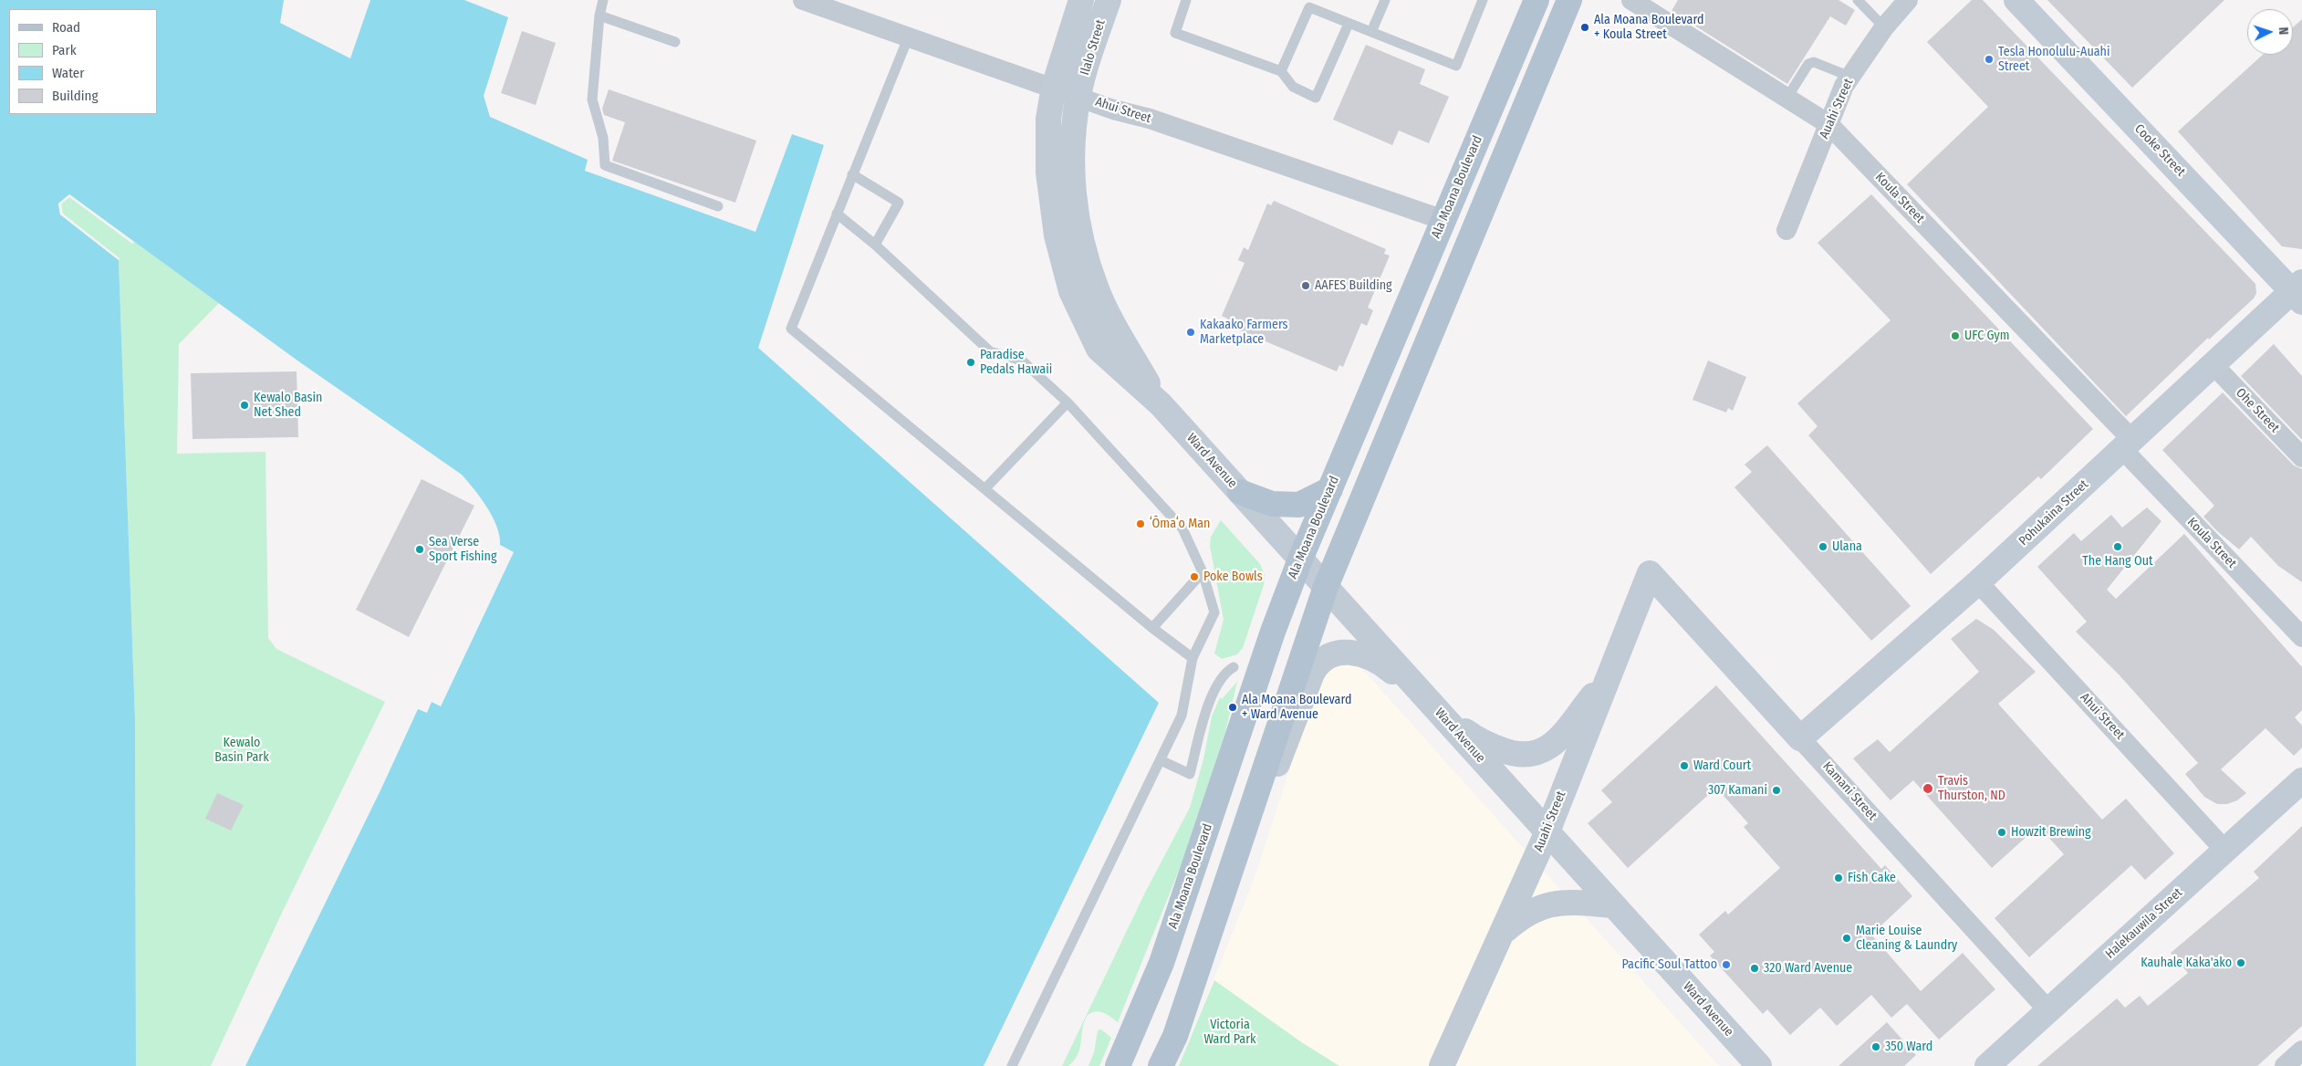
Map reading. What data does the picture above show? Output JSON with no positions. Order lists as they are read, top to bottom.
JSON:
{
  "streets": {
    "main road": ["Ala Moana Boulevard"],
    "street": [
      "Ilalo Street",
      "Auahi Street",
      "Ahui Street",
      "Cooke Street",
      "Koula Street",
      "Ohe Street",
      "Ward Avenue",
      "Pohukaina Street",
      "Kamani Street",
      "Halekauwila Street"
    ]
  },
  "crossings": [
    ["Ilalo Street", "Ahui Street"],
    ["Ilalo Street", "Ward Avenue"],
    ["Auahi Street", "Koula Street"],
    ["Auahi Street", "Ward Avenue"],
    ["Auahi Street", "Kamani Street"],
    ["Ahui Street", "Ala Moana Boulevard"],
    ["Ahui Street", "Ward Avenue"],
    ["Ahui Street", "Pohukaina Street"],
    ["Ahui Street", "Halekauwila Street"],
    ["Cooke Street", "Pohukaina Street"],
    ["Ala Moana Boulevard", "Ward Avenue"],
    ["Koula Street", "Pohukaina Street"],
    ["Ohe Street", "Pohukaina Street"],
    ["Pohukaina Street", "Kamani Street"],
    ["Kamani Street", "Halekauwila Street"]
  ],
  "parks": ["Kewalo Basin Park", "Victoria Ward Park"],
  "places": [
    "Ala Moana Boulevard + Koula Street",
    "Tesla Honolulu-Auahi Street",
    "AAFES Building",
    "Kakaako Farmers Marketplace",
    "UFC Gym",
    "Paradise Pedals Hawaii",
    "Kewalo Basin Net Shed",
    "ʻŌmaʻo Man",
    "Ulana",
    "The Hang Out",
    "Sea Verse Sport Fishing",
    "Poke Bowls",
    "Ala Moana Boulevard + Ward Avenue",
    "Ward Court",
    "Travis Thurston, ND",
    "307 Kamani",
    "Howzit Brewing",
    "Fish Cake",
    "Marie Louise Cleaning & Laundry",
    "Kauhale Kaka'ako",
    "Pacific Soul Tattoo",
    "320 Ward Avenue",
    "350 Ward"
  ],
  "legend": [
    "Road",
    "Park",
    "Water",
    "Building"
  ],
  "north": "right"
}
